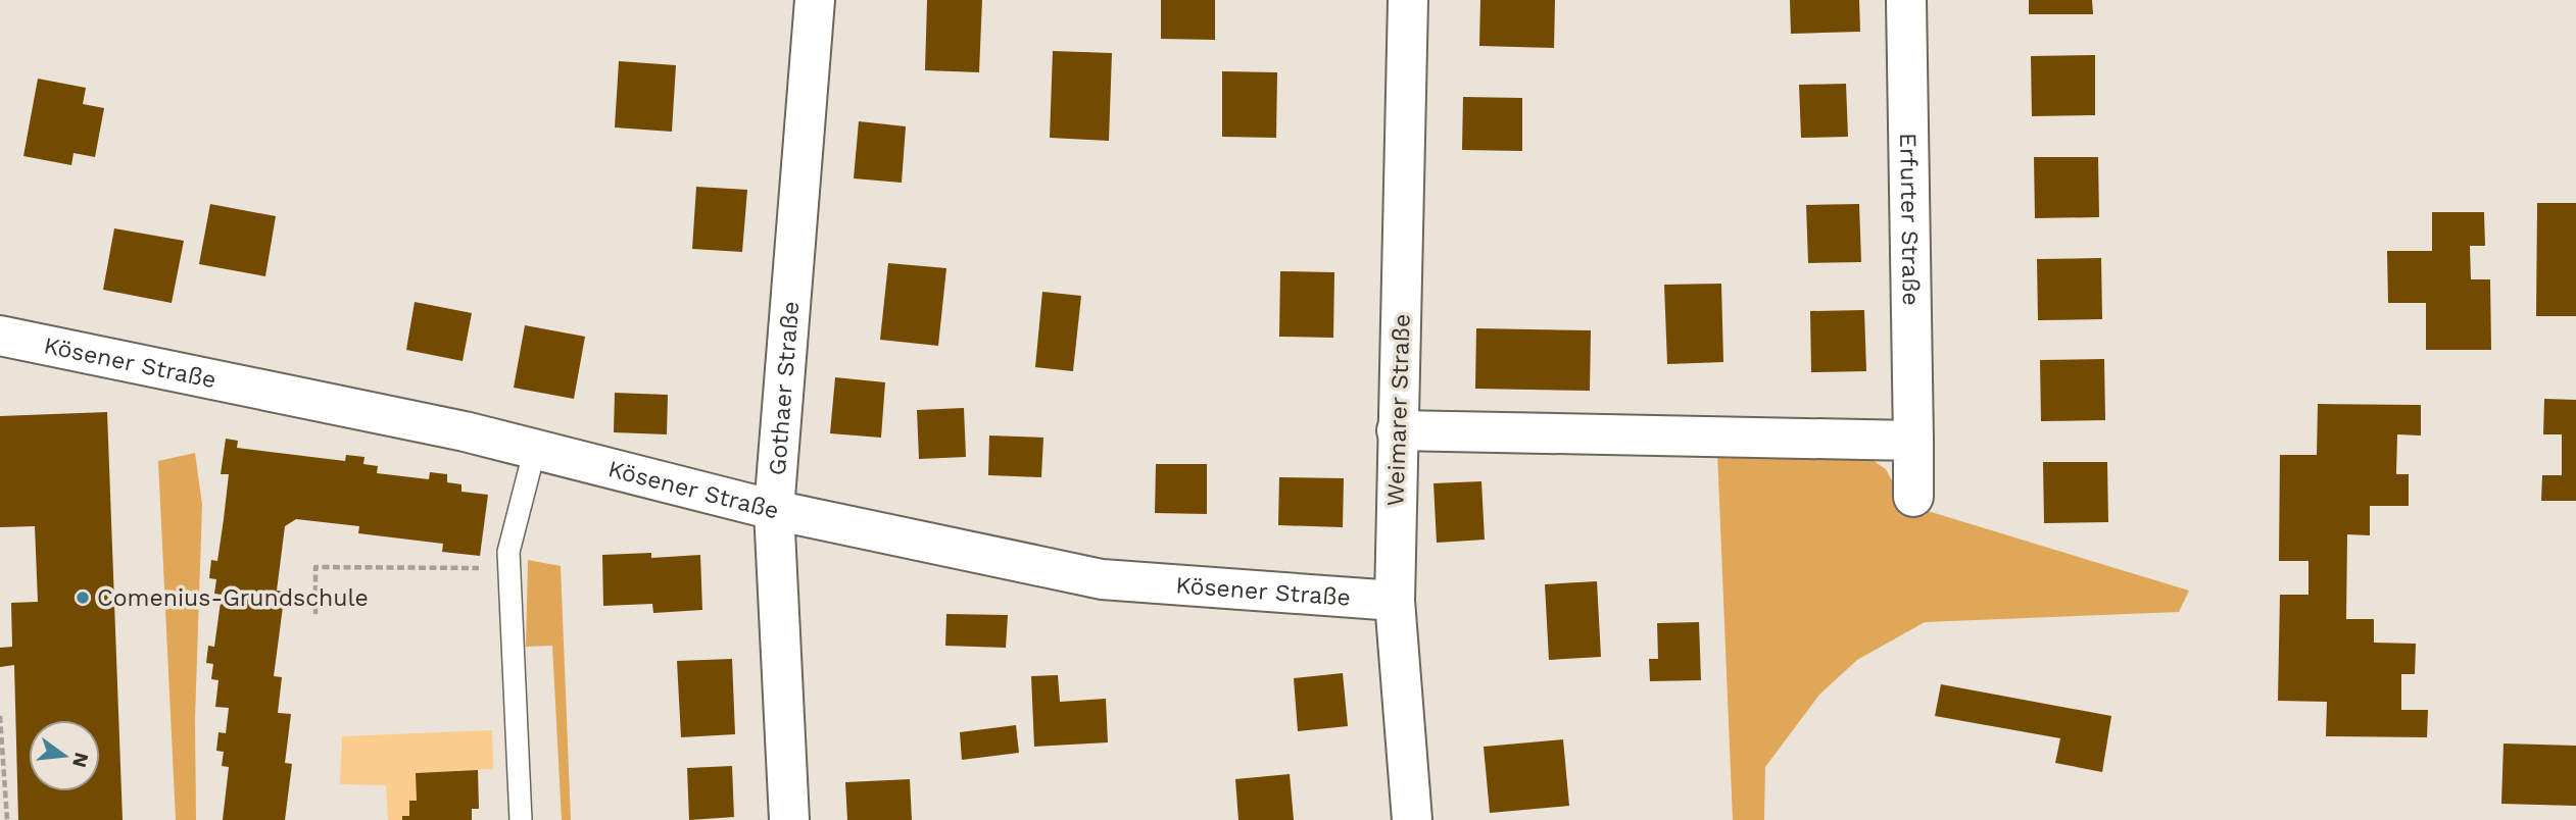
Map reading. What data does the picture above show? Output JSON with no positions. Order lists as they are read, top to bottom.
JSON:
{
  "streets": {
    "street": [
      "Erfurter Straße",
      "Kösener Straße",
      "Gothaer Straße",
      "Weimarer Straße"
    ]
  },
  "crossings": [
    ["Kösener Straße", "Gothaer Straße"],
    ["Kösener Straße", "Weimarer Straße"]
  ],
  "places": ["Comenius-Grundschule"],
  "north": "right"
}
